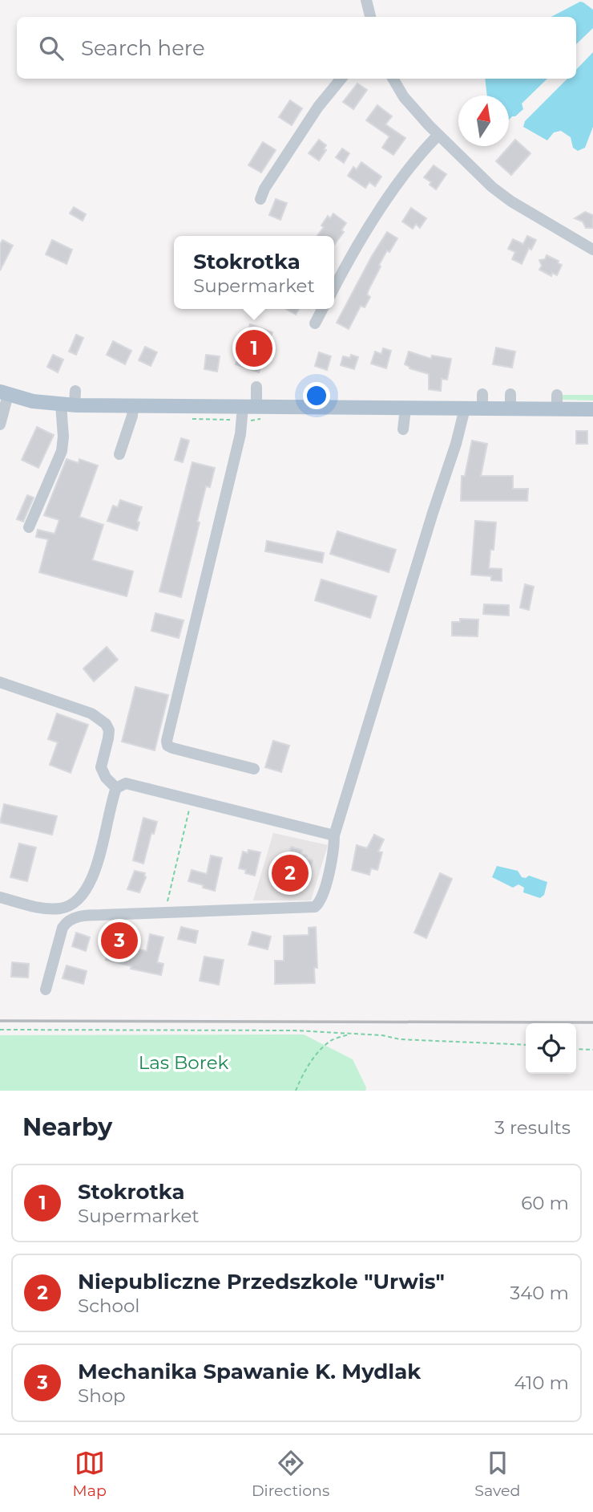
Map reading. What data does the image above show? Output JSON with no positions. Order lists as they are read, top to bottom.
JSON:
{
  "parks": ["Las Borek"],
  "north": "top",
  "page": {
    "search": "Search here",
    "popup": ["Stokrotka", "Supermarket"],
    "pins": ["1", "2", "3"],
    "heading": ["Nearby", "3 results"],
    "list": [
      {
        "mark": "1",
        "name": "Stokrotka",
        "note": "Supermarket",
        "value": "60 m"
      },
      {
        "mark": "2",
        "name": "Niepubliczne Przedszkole \"Urwis\"",
        "note": "School",
        "value": "340 m"
      },
      {
        "mark": "3",
        "name": "Mechanika Spawanie K. Mydlak",
        "note": "Shop",
        "value": "410 m"
      }
    ],
    "nav": ["Map", "Directions", "Saved"]
  }
}
